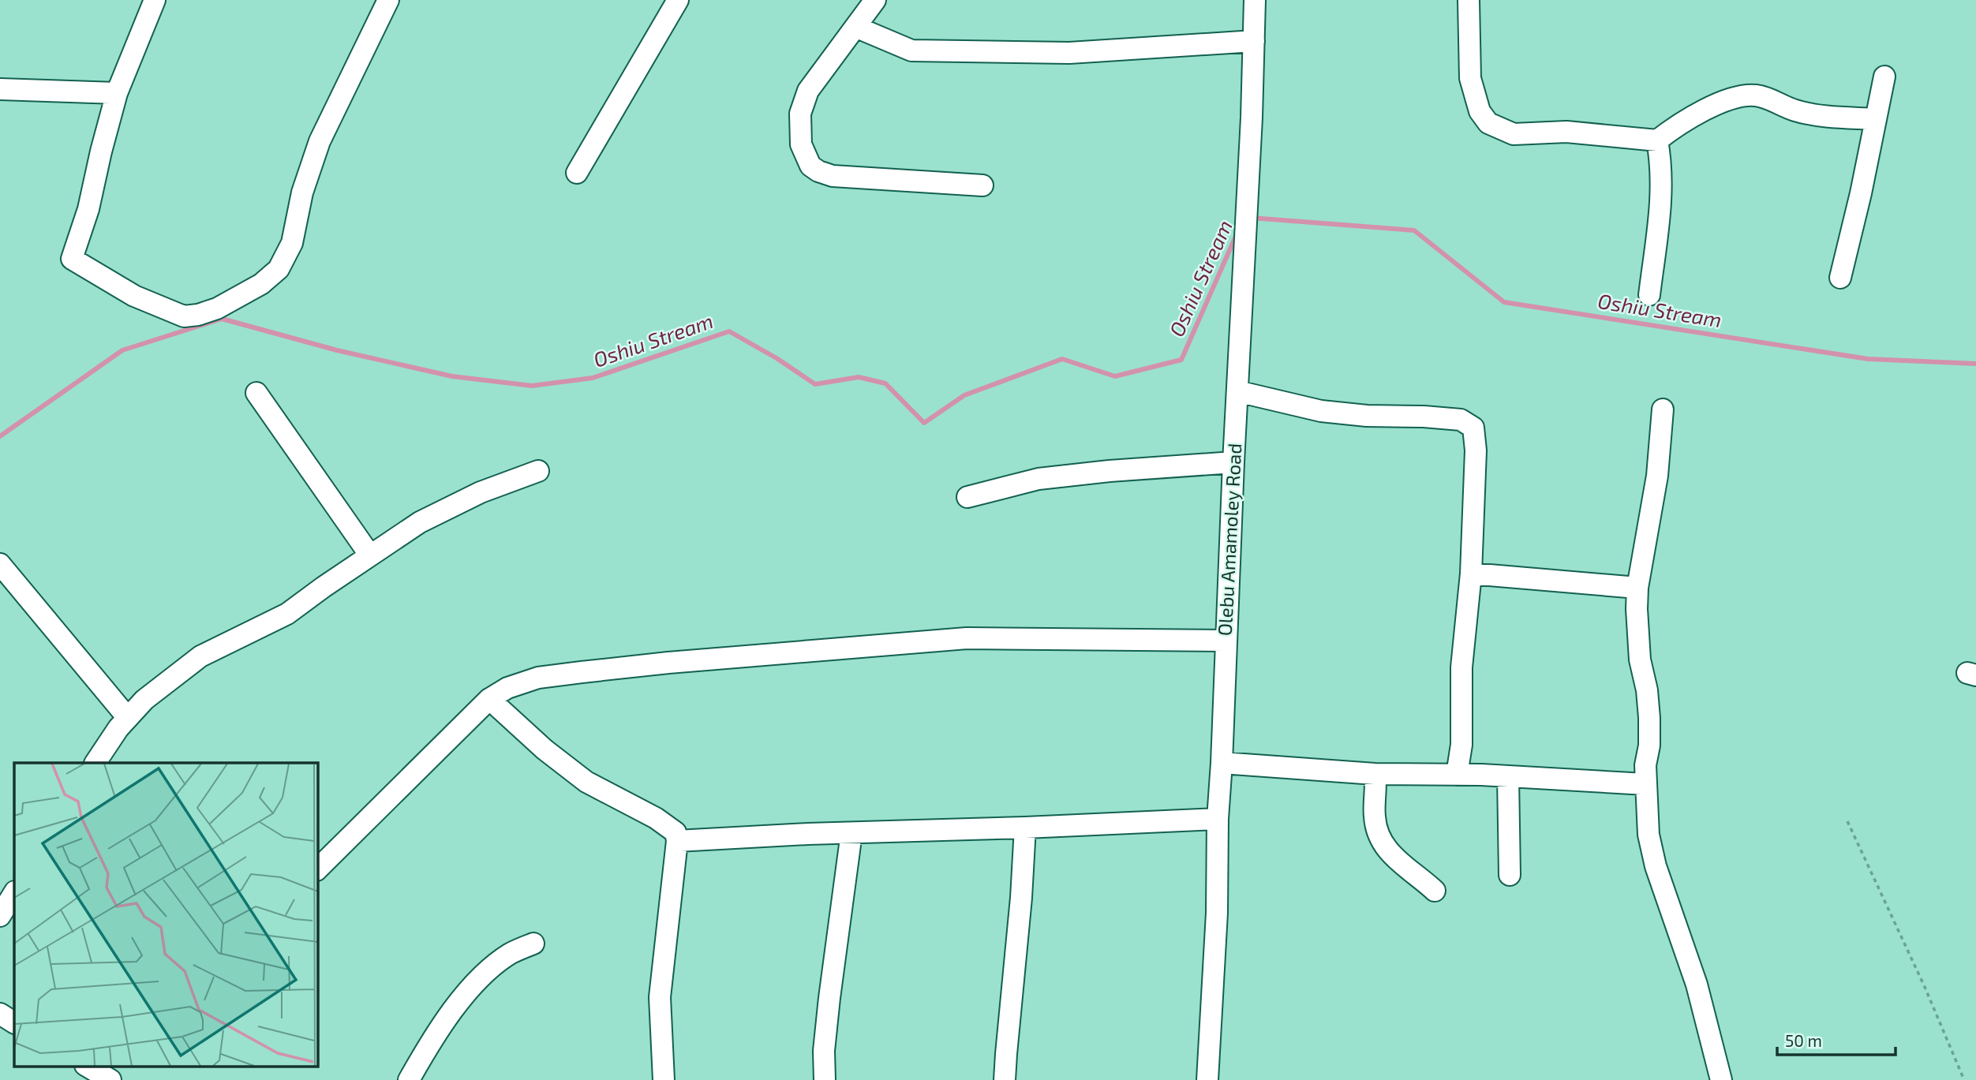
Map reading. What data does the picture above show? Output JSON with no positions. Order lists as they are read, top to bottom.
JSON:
{
  "streets": {
    "street": ["Olebu Amamoley Road"]
  },
  "water": ["Oshiu Stream"],
  "scale_bar": "50 m"
}
